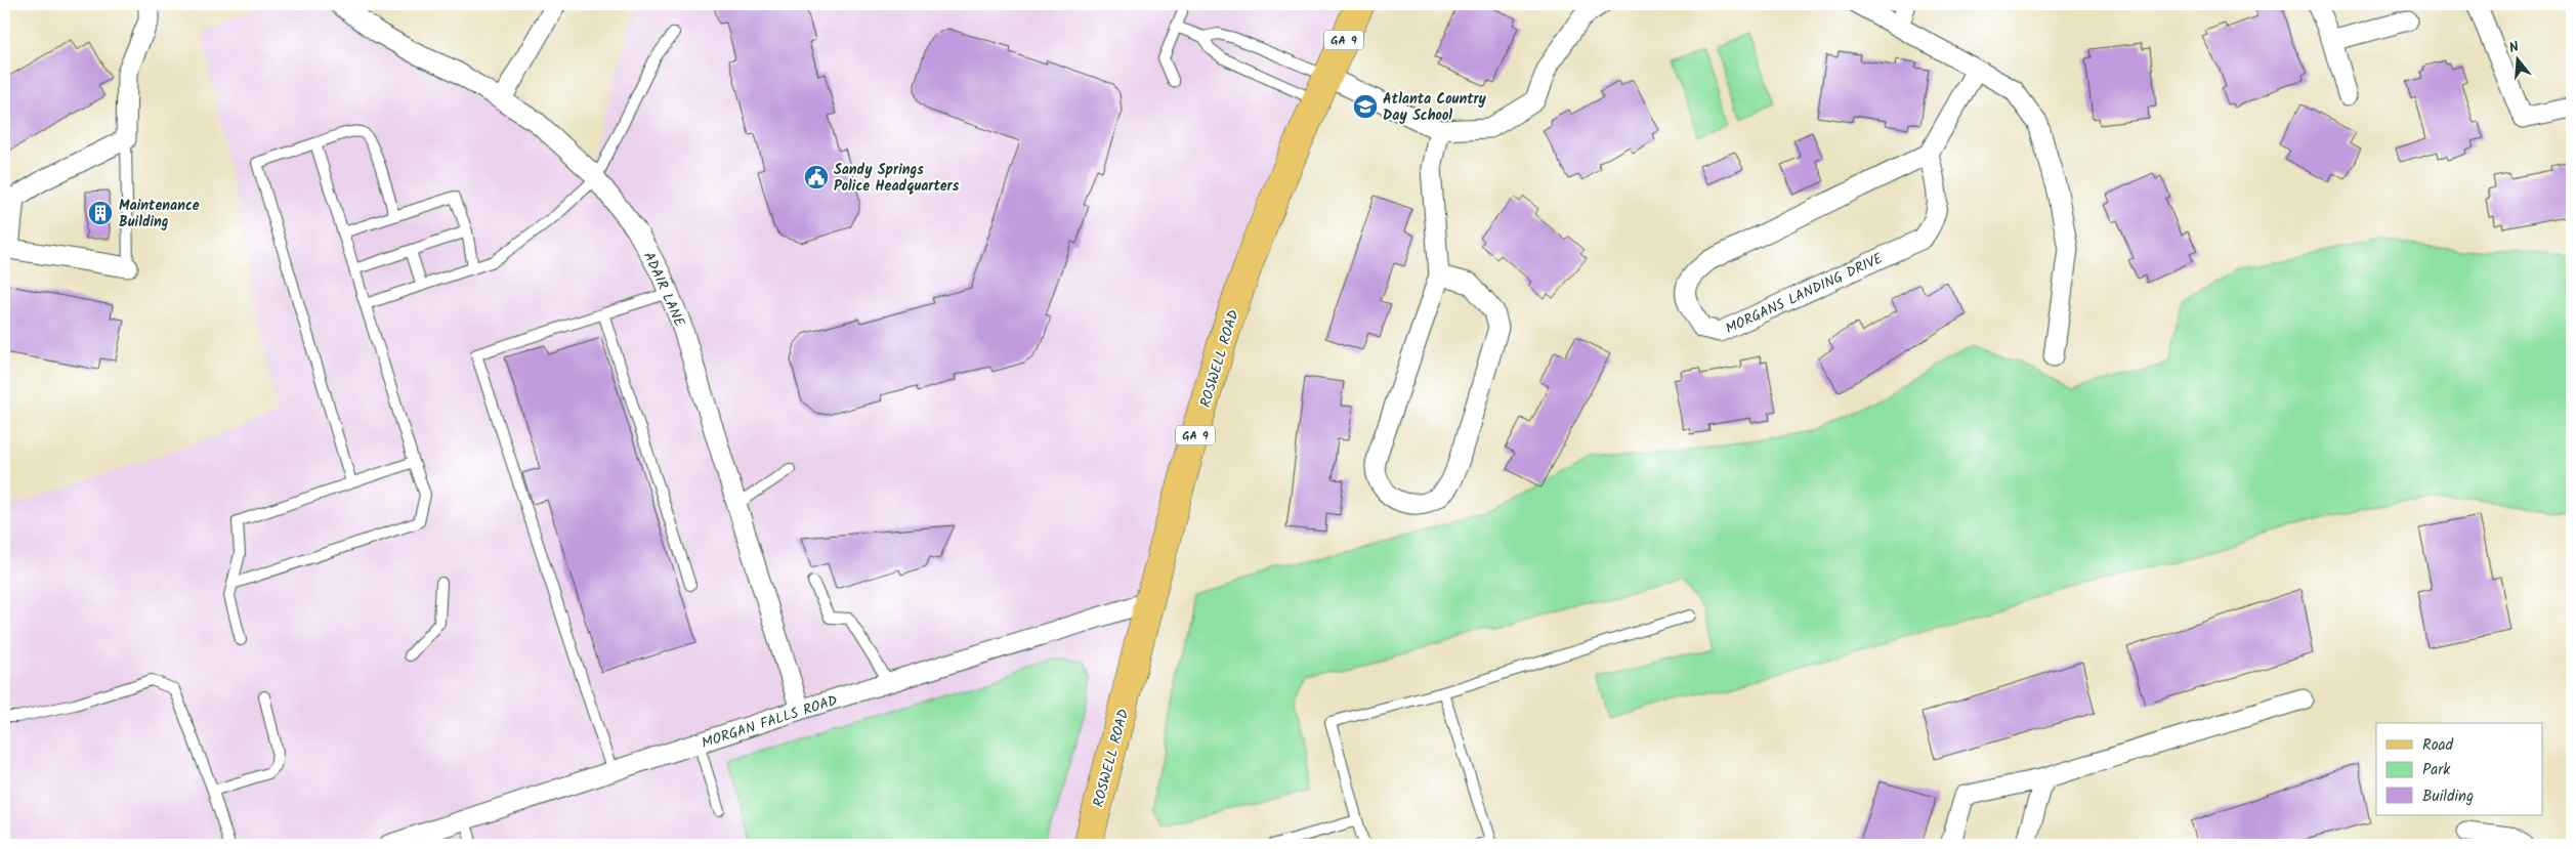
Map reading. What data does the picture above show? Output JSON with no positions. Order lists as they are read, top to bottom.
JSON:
{
  "streets": {
    "main road": ["GA 9", "ROSWELL ROAD"],
    "street": ["ADAIR LANE", "MORGANS LANDING DRIVE", "MORGAN FALLS ROAD"]
  },
  "crossings": [
    ["ADAIR LANE", "MORGAN FALLS ROAD"],
    ["ROSWELL ROAD", "MORGAN FALLS ROAD"]
  ],
  "places": {
    "school or university": ["Atlanta Country Day School"],
    "public building": ["Sandy Springs Police Headquarters"],
    "building": ["Maintenance Building"]
  },
  "legend": ["Road", "Park", "Building"],
  "north": "top"
}
